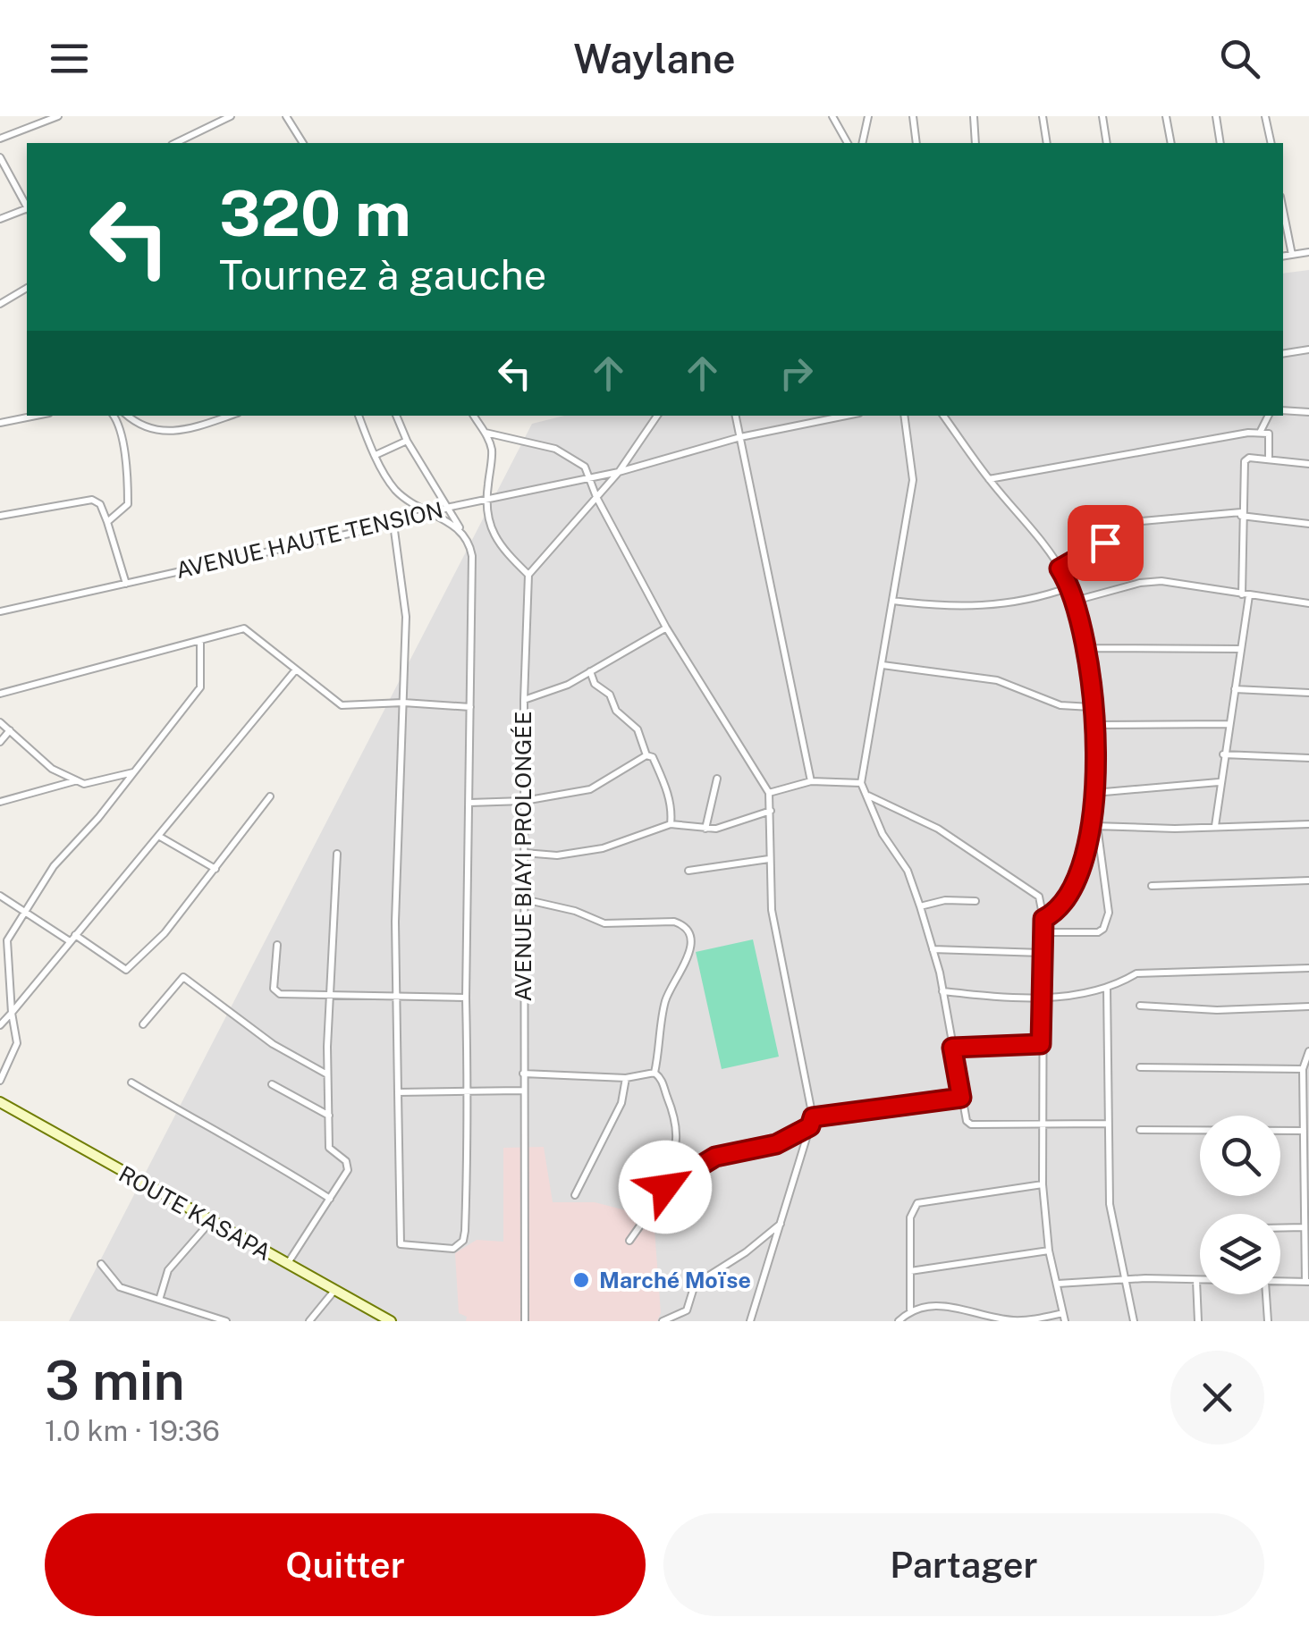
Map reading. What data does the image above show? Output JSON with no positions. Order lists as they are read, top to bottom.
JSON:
{
  "streets": {
    "main road": ["ROUTE KASAPA"],
    "street": ["AVENUE HAUTE TENSION", "AVENUE BIAYI PROLONGÉE"]
  },
  "places": ["Marché Moïse"],
  "page": {
    "header": "Waylane",
    "turn": ["320 m", "Tournez à gauche"],
    "heading": ["3 min", "1.0 km · 19:36"],
    "buttons": ["Quitter", "Partager"]
  }
}
